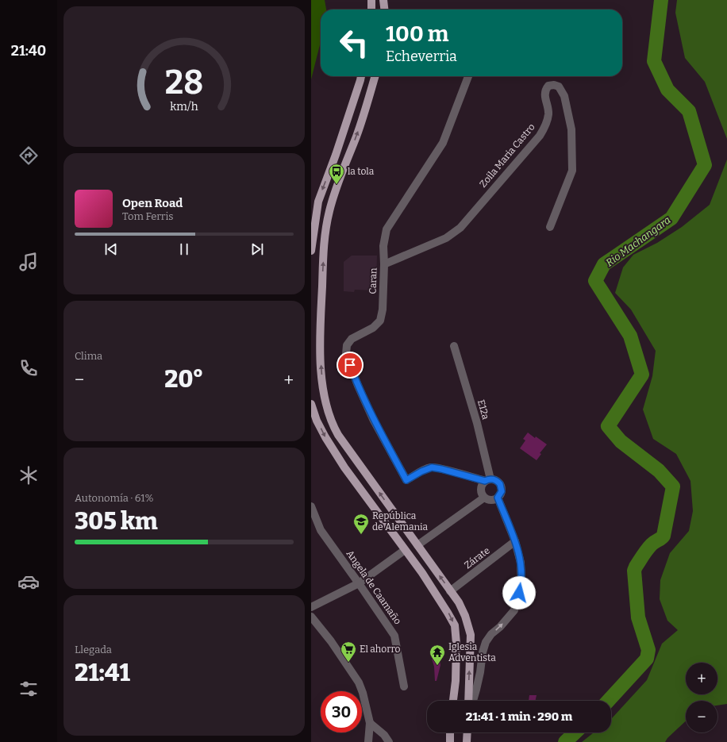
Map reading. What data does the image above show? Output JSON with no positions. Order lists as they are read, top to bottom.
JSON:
{
  "streets": {
    "street": [
      "Zoila Maria Castro",
      "Caran",
      "E12a",
      "Zárate",
      "Angela de Caamaño"
    ]
  },
  "crossings": [
    ["Zoila Maria Castro", "Caran"],
    ["Caran", "E12a"]
  ],
  "water": ["Rio Machangara"],
  "places": {
    "bus stop": ["la tola"],
    "school or university": ["República de Alemania"],
    "supermarket": ["El ahorro"],
    "temple": ["Iglesia Adventista"]
  },
  "page": {
    "tabs": "21:40",
    "turn": ["100 m", "Echeverria"],
    "song": ["Open Road", "Tom Ferris"],
    "tile": [
      "Clima",
      ["Autonomía · 61%", "305 km"],
      ["Llegada", "21:41"]
    ],
    "heat": ["−", "20°", "+"],
    "map_buttons": ["+", "−"],
    "limit": "30",
    "trip": "21:41 · 1 min · 290 m",
    "gauge": ["28", "km/h"]
  }
}
